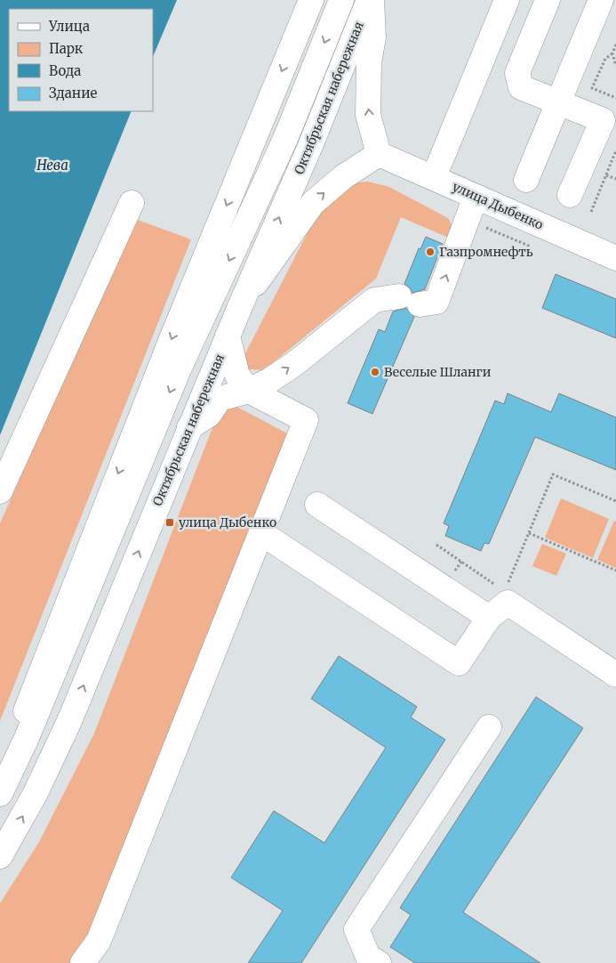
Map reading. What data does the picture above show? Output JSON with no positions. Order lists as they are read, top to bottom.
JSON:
{
  "streets": {
    "main road": ["Октябрьская набережная", "улица Дыбенко"]
  },
  "water": ["Нева"],
  "places": {
    "other": ["Газпромнефть", "Веселые Шланги"],
    "transit": ["улица Дыбенко"]
  },
  "legend": [
    "Улица",
    "Парк",
    "Вода",
    "Здание"
  ]
}
